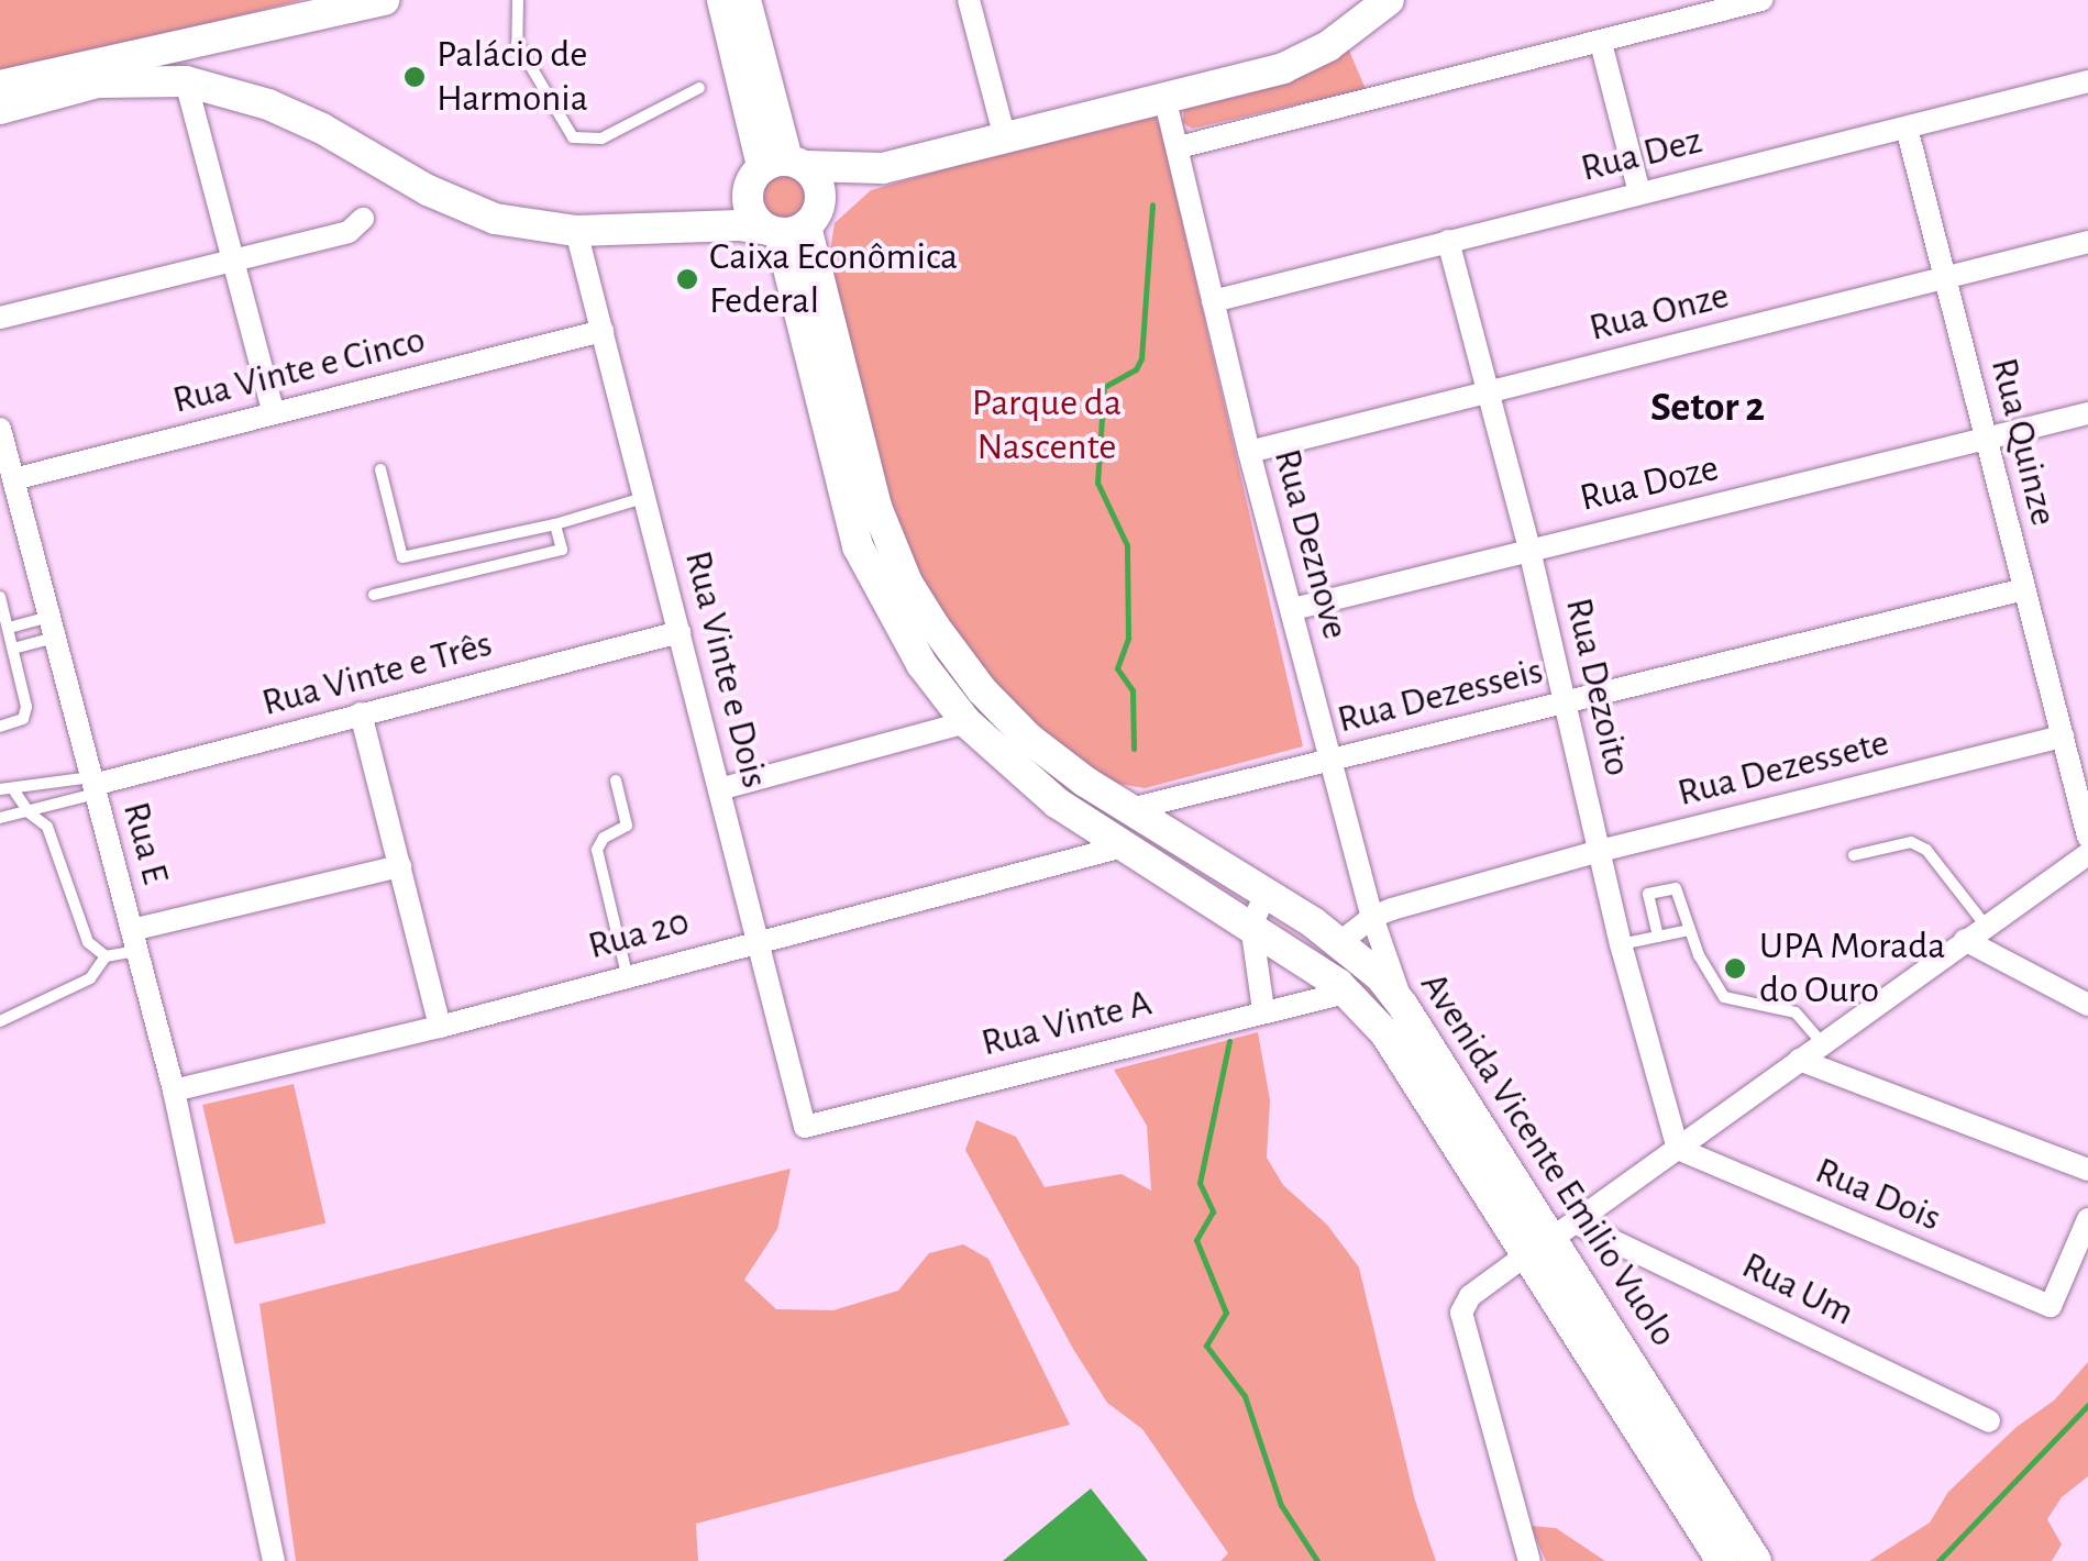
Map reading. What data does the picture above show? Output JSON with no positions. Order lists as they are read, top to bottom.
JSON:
{
  "streets": {
    "main road": ["Avenida Vicente Emilio Vuolo"],
    "street": [
      "Rua Dez",
      "Rua Onze",
      "Rua Vinte e Cinco",
      "Rua Quinze",
      "Rua Doze",
      "Rua Deznove",
      "Rua Vinte e Dois",
      "Rua Vinte e Três",
      "Rua Dezoito",
      "Rua Dezesseis",
      "Rua Dezessete",
      "Rua E",
      "Rua 20",
      "Rua Vinte A",
      "Rua Dois",
      "Rua Um"
    ]
  },
  "crossings": [
    ["Rua Dez", "Rua Quinze"],
    ["Rua Dez", "Rua Deznove"],
    ["Rua Dez", "Rua Dezoito"],
    ["Rua Onze", "Rua Quinze"],
    ["Rua Onze", "Rua Deznove"],
    ["Rua Onze", "Rua Dezoito"],
    ["Rua Vinte e Cinco", "Rua Vinte e Dois"],
    ["Rua Vinte e Cinco", "Rua E"],
    ["Rua Quinze", "Rua Doze"],
    ["Rua Quinze", "Rua Dezesseis"],
    ["Rua Quinze", "Rua Dezessete"],
    ["Rua Doze", "Rua Deznove"],
    ["Rua Doze", "Rua Dezoito"],
    ["Rua Deznove", "Rua Dezesseis"],
    ["Rua Deznove", "Rua Dezessete"],
    ["Rua Deznove", "Avenida Vicente Emilio Vuolo"],
    ["Rua Vinte e Dois", "Rua Vinte e Três"],
    ["Rua Vinte e Dois", "Rua 20"],
    ["Rua Vinte e Dois", "Rua Vinte A"],
    ["Rua Vinte e Três", "Rua E"],
    ["Rua Dezoito", "Rua Dezesseis"],
    ["Rua Dezoito", "Rua Dezessete"],
    ["Rua Dezoito", "Rua Dois"],
    ["Rua Dezesseis", "Avenida Vicente Emilio Vuolo"],
    ["Rua Dezessete", "Avenida Vicente Emilio Vuolo"],
    ["Rua E", "Rua 20"],
    ["Rua 20", "Avenida Vicente Emilio Vuolo"],
    ["Rua Vinte A", "Avenida Vicente Emilio Vuolo"],
    ["Avenida Vicente Emilio Vuolo", "Rua Um"]
  ],
  "districts": ["Setor 2"],
  "parks": ["Parque da Nascente"],
  "places": ["Palácio de Harmonia", "Caixa Econômica Federal", "UPA Morada do Ouro"]
}
